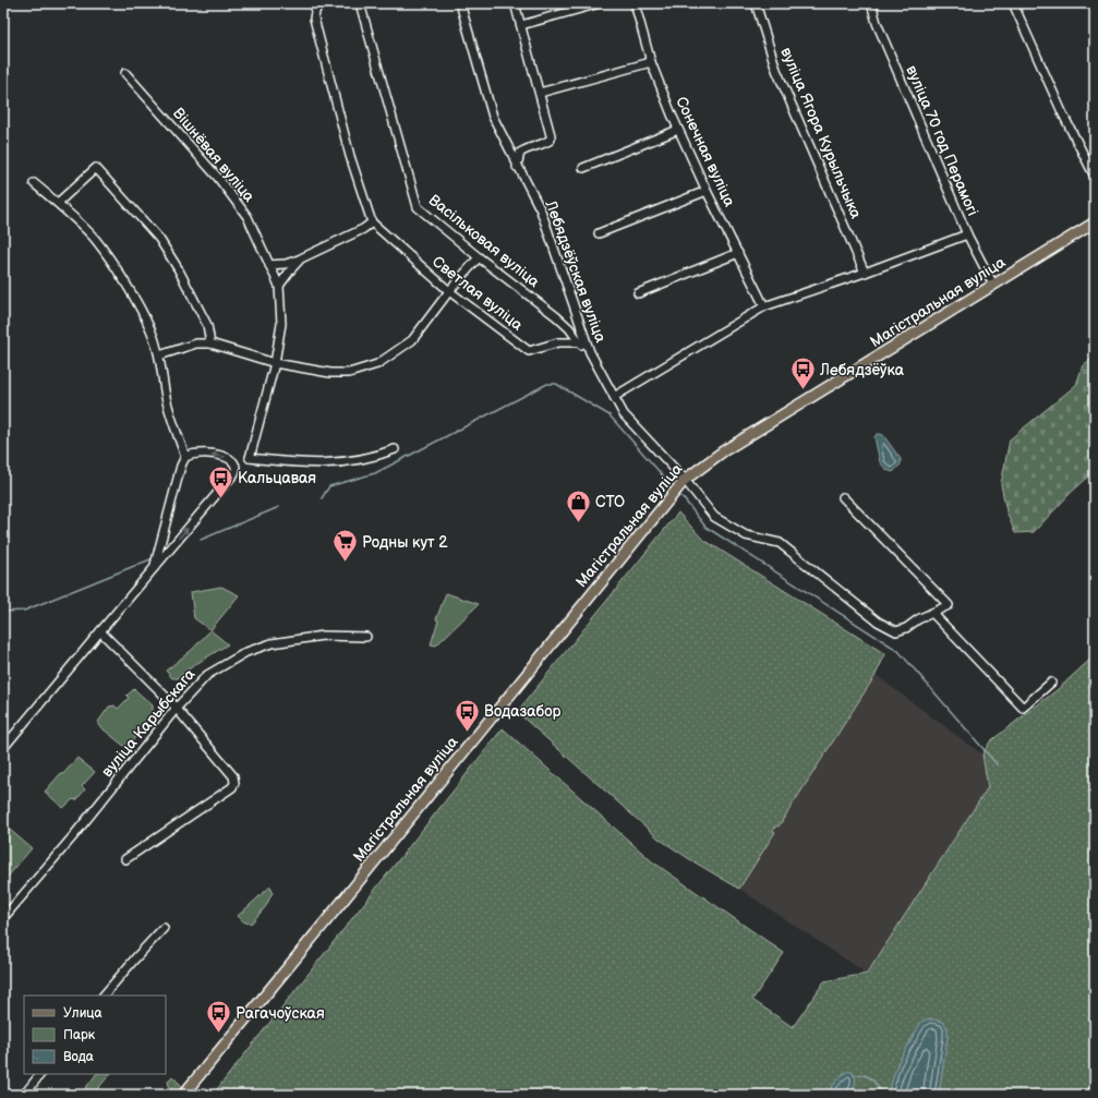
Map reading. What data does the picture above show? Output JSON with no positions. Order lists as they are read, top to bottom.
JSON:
{
  "streets": {
    "main road": ["Магістральная вуліца"],
    "street": [
      "вуліца Ягора Курыльчыка",
      "вуліца 70 год Перамогі",
      "Сонечная вуліца",
      "Вішнёвая вуліца",
      "Васільковая вуліца",
      "Лебядзёўская вуліца",
      "Светлая вуліца",
      "вуліца Карыбскага"
    ]
  },
  "crossings": [
    ["вуліца 70 год Перамогі", "Магістральная вуліца"],
    ["Васільковая вуліца", "Лебядзёўская вуліца"],
    ["Васільковая вуліца", "Светлая вуліца"],
    ["Лебядзёўская вуліца", "Магістральная вуліца"]
  ],
  "places": {
    "bus stop": [
      "Лебядзёўка",
      "Кальцавая",
      "Водазабор",
      "Рагачоўская"
    ],
    "shop": ["СТО"],
    "supermarket": ["Родны кут 2"]
  },
  "legend": ["Улица", "Парк", "Вода"]
}
